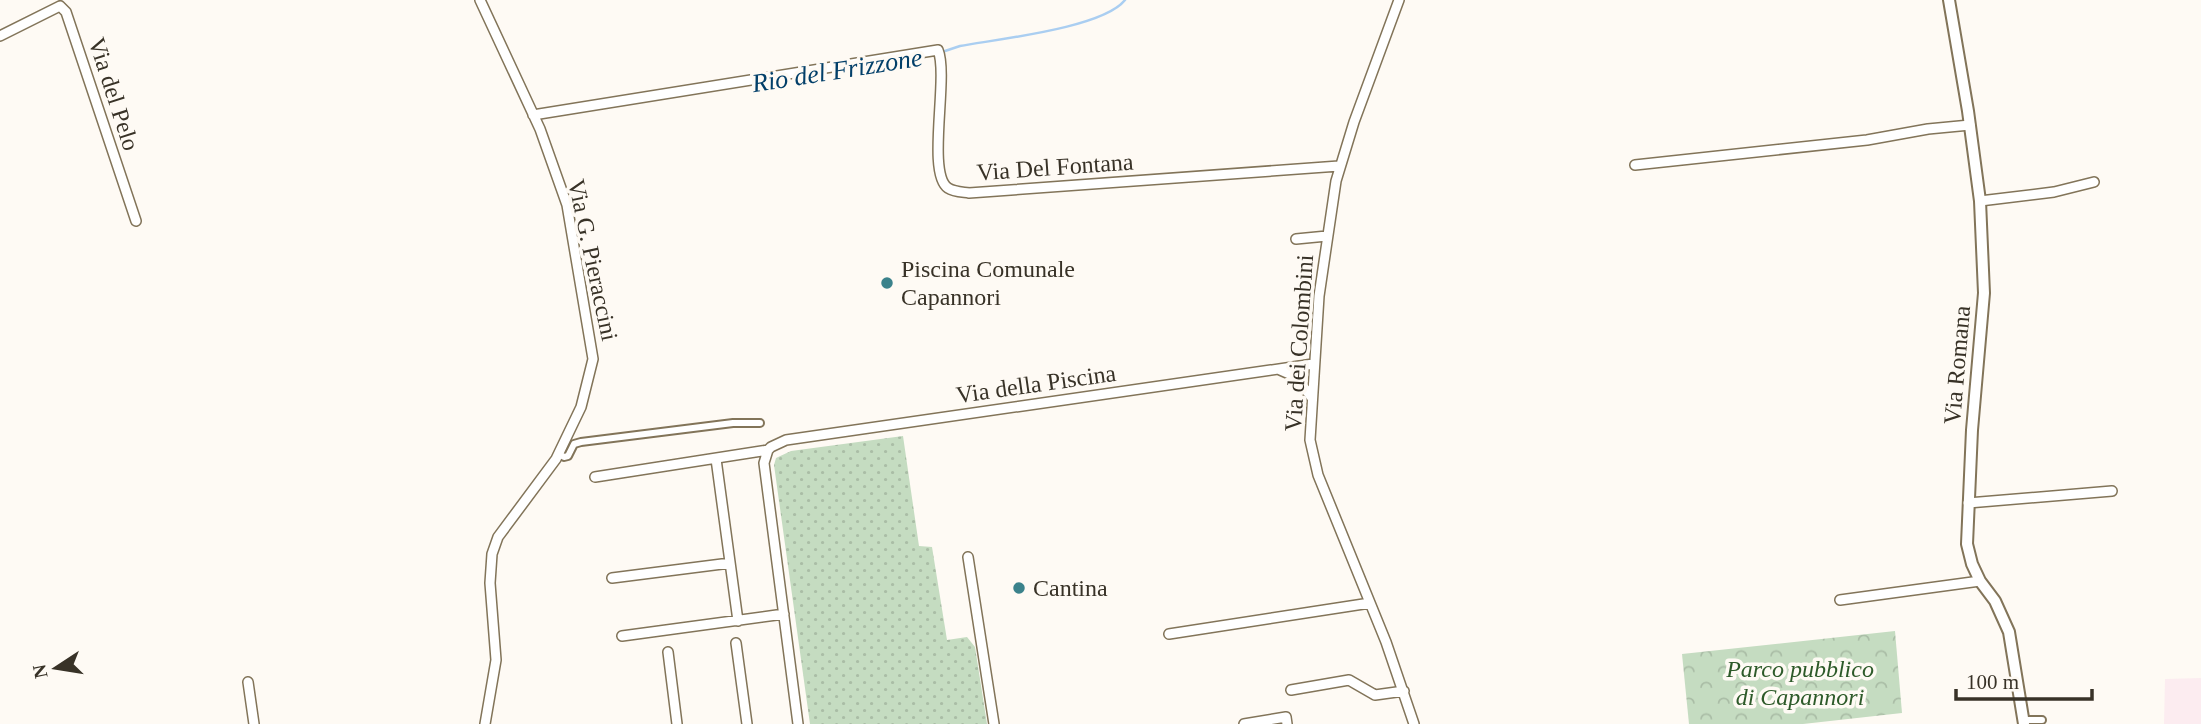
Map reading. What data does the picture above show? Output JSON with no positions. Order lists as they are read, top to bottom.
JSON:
{
  "streets": {
    "street": [
      "Via del Pelo",
      "Via Del Fontana",
      "Via G. Pieraccini",
      "Via dei Colombini",
      "Via Romana",
      "Via della Piscina"
    ]
  },
  "crossings": [
    ["Via Del Fontana", "Via G. Pieraccini"],
    ["Via Del Fontana", "Via dei Colombini"],
    ["Via dei Colombini", "Via della Piscina"]
  ],
  "water": ["Rio del Frizzone"],
  "parks": ["Parco pubblico di Capannori"],
  "places": ["Piscina Comunale Capannori", "Cantina"],
  "scale_bar": "100 m",
  "north": "left"
}
